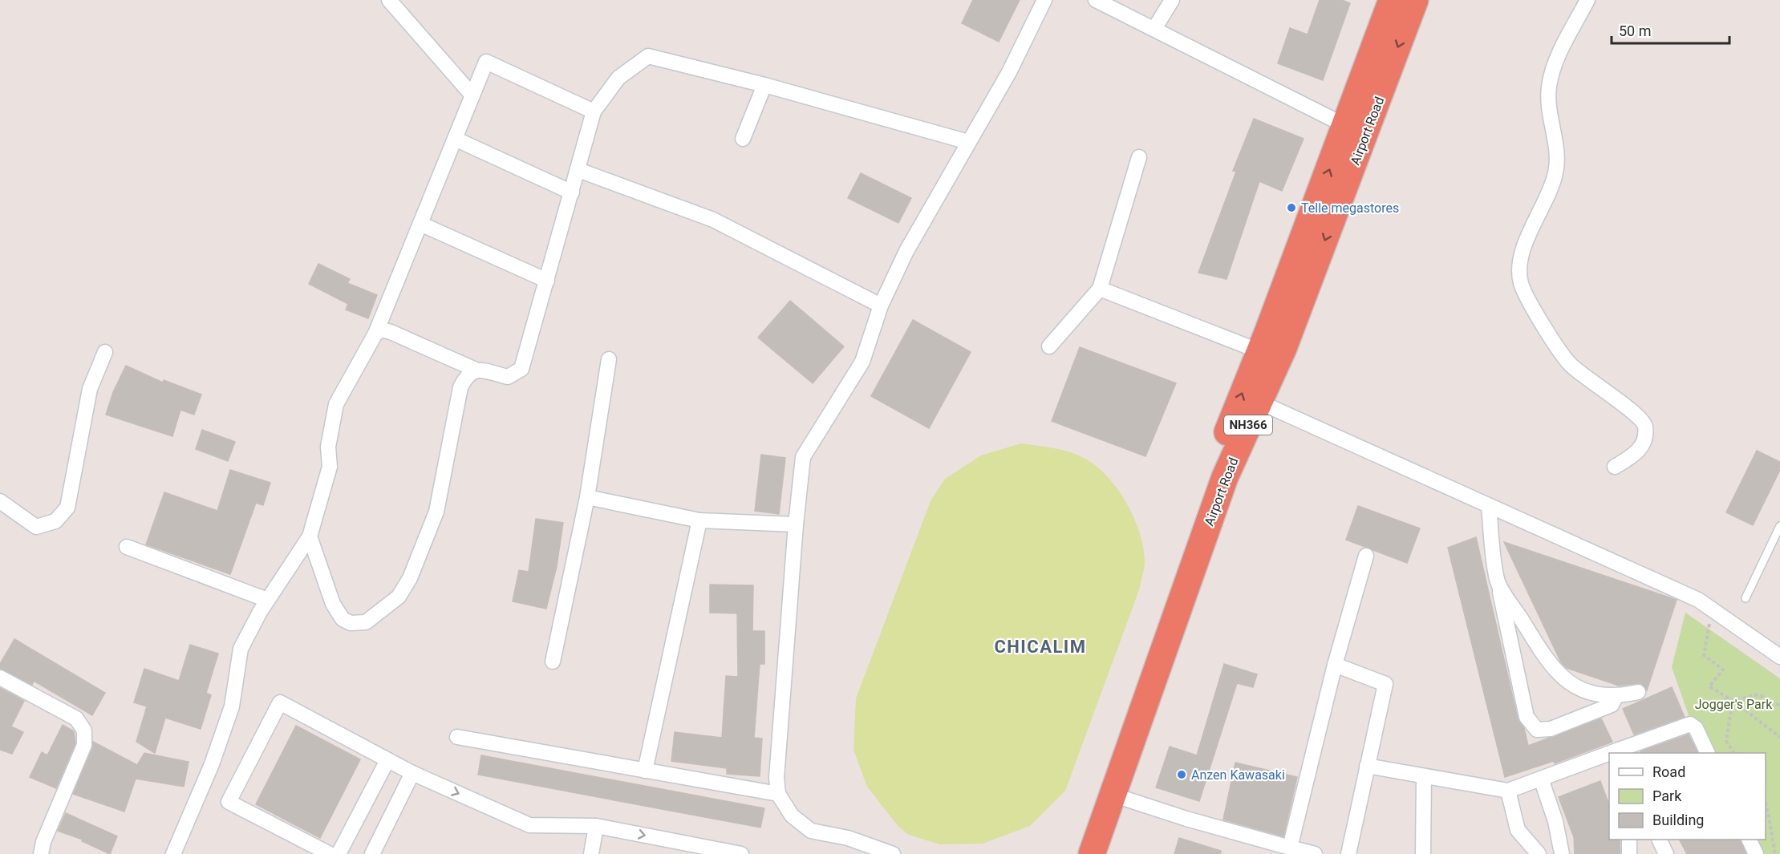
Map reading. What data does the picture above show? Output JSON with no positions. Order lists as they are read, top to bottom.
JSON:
{
  "streets": {
    "highway": ["Airport Road", "NH366"]
  },
  "districts": ["CHICALIM"],
  "parks": ["Jogger's Park"],
  "places": ["Telle megastores", "Anzen Kawasaki"],
  "legend": ["Road", "Park", "Building"],
  "scale_bar": "50 m"
}
